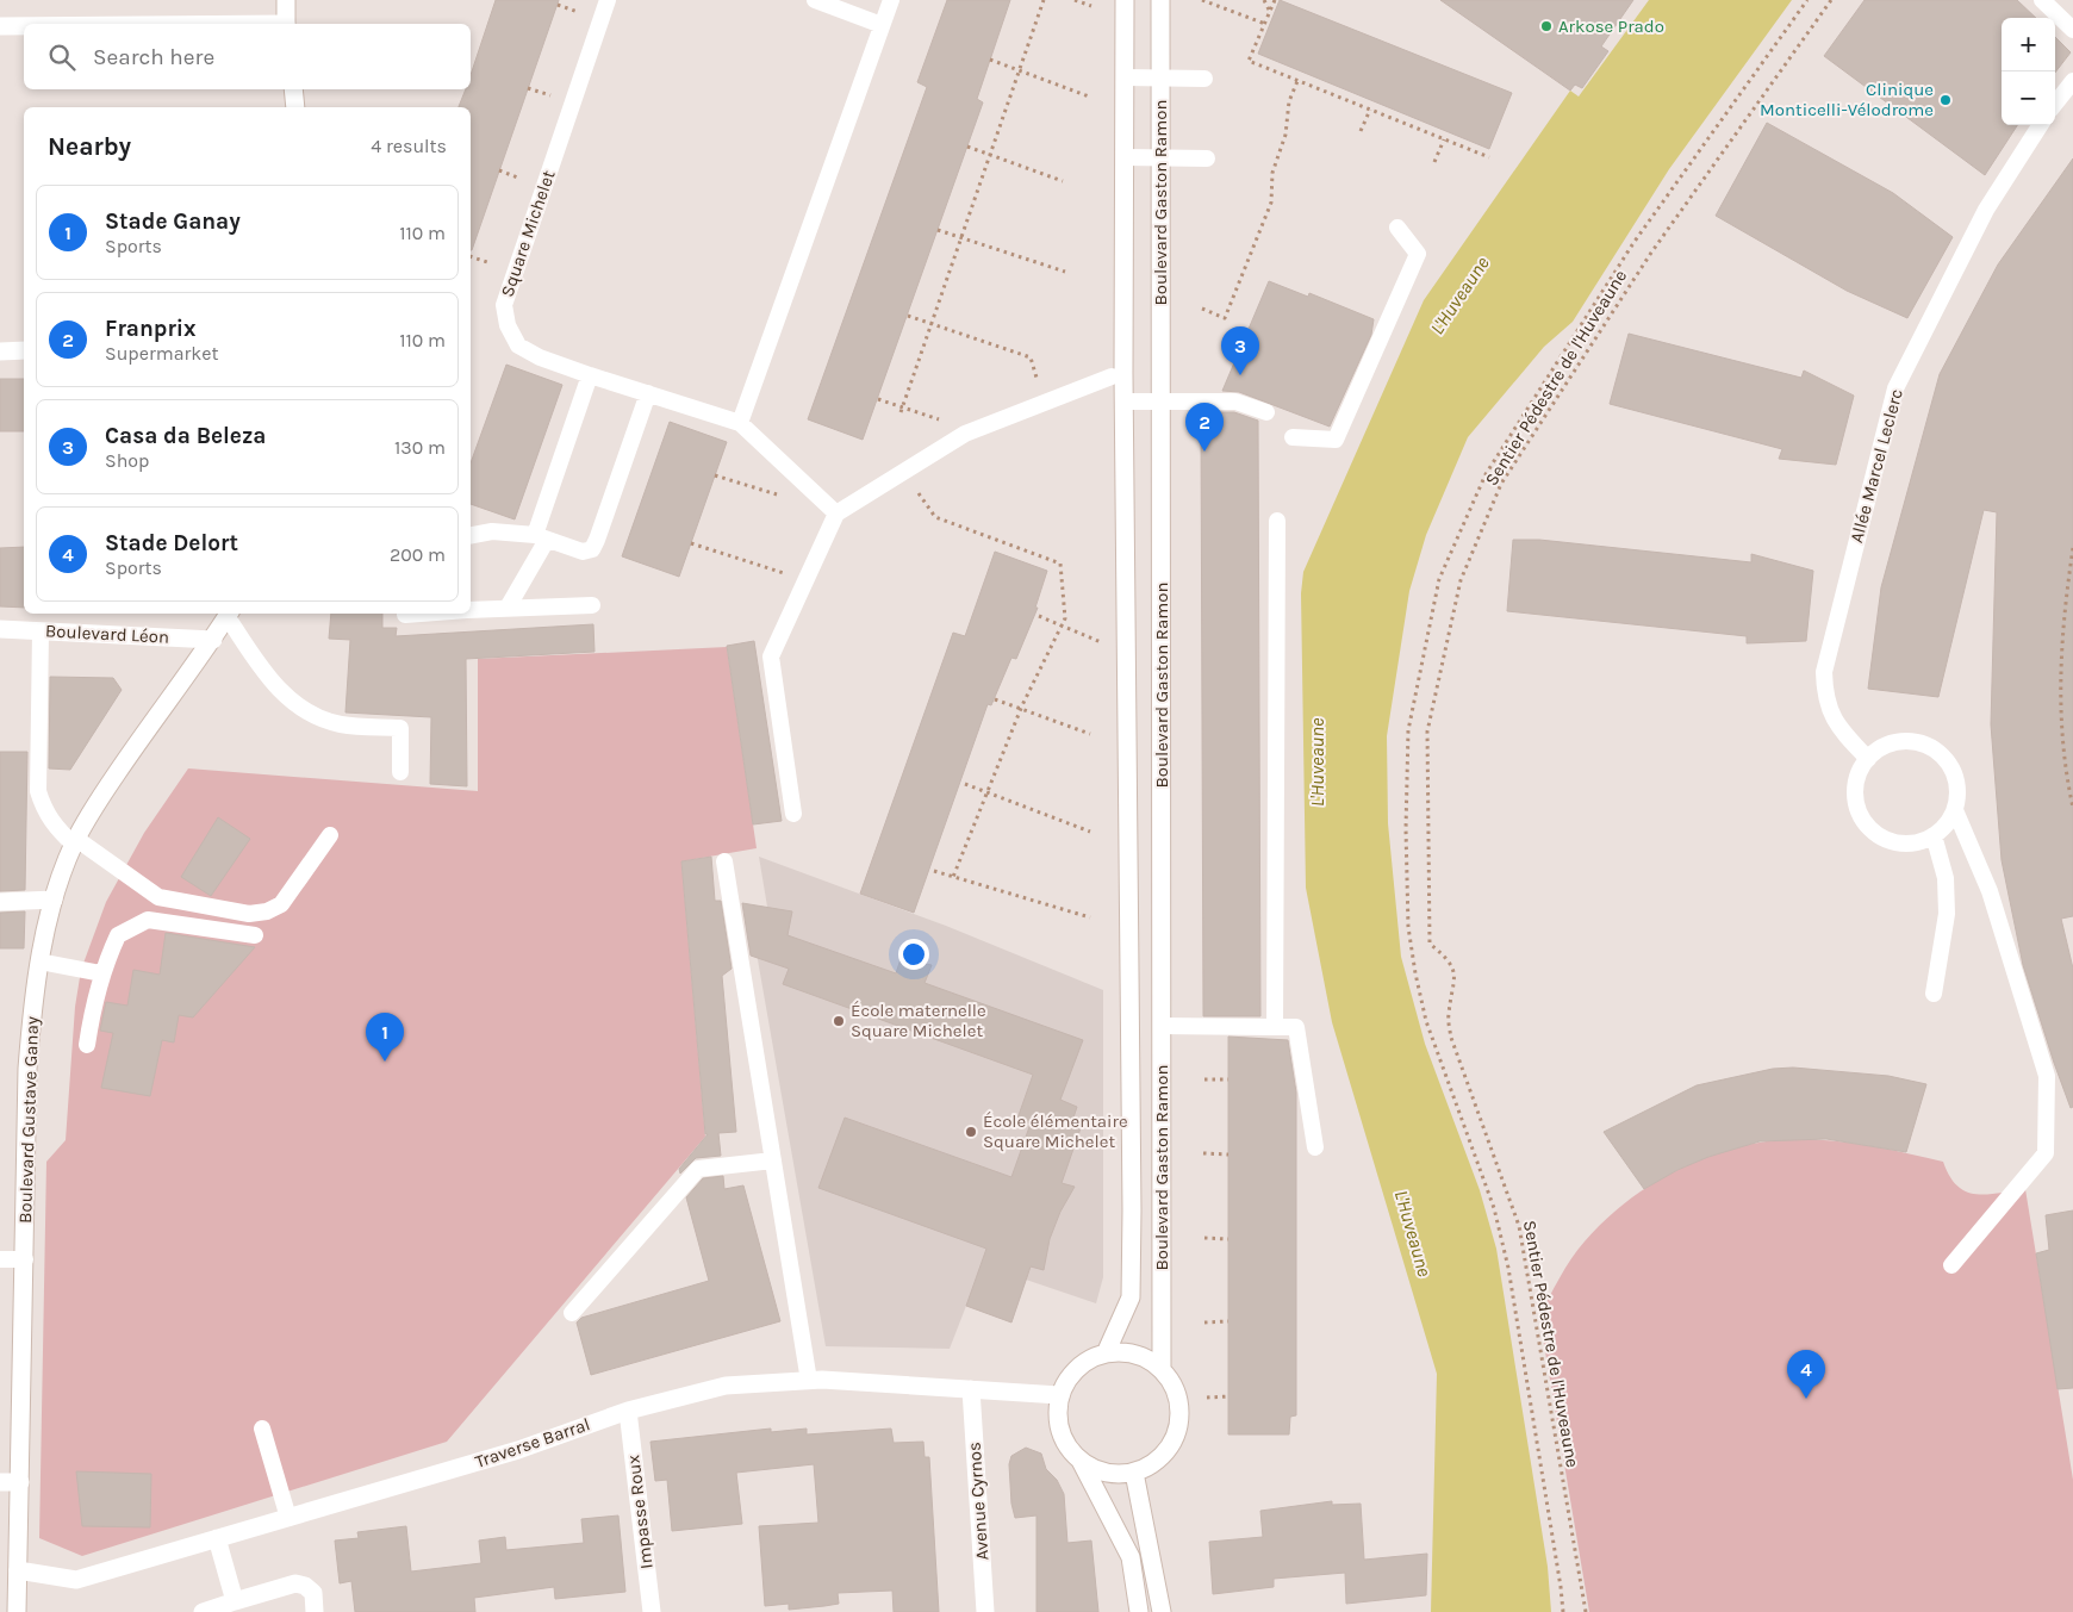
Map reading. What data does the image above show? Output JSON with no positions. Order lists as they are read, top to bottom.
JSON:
{
  "streets": {
    "street": [
      "Boulevard Gaston Ramon",
      "Boulevard Léon",
      "Boulevard Gustave Ganay",
      "Traverse Barral",
      "Avenue Cyrnos",
      "Impasse Roux"
    ],
    "lane": ["Square Michelet", "Allée Marcel Leclerc"],
    "path": ["Sentier Pédestre de l'Huveaune"]
  },
  "crossings": [
    ["Boulevard Gaston Ramon", "Traverse Barral"],
    ["Boulevard Léon", "Boulevard Gustave Ganay"],
    ["Boulevard Gustave Ganay", "Traverse Barral"],
    ["Traverse Barral", "Avenue Cyrnos"],
    ["Traverse Barral", "Impasse Roux"]
  ],
  "water": ["L'Huveaune"],
  "places": [
    "Arkose Prado",
    "Clinique Monticelli-Vélodrome",
    "École maternelle Square Michelet",
    "École élémentaire Square Michelet"
  ],
  "page": {
    "map_buttons": ["+", "−"],
    "search": "Search here",
    "heading": ["Nearby", "4 results"],
    "list": [
      {
        "mark": "1",
        "name": "Stade Ganay",
        "note": "Sports",
        "value": "110 m"
      },
      {
        "mark": "2",
        "name": "Franprix",
        "note": "Supermarket",
        "value": "110 m"
      },
      {
        "mark": "3",
        "name": "Casa da Beleza",
        "note": "Shop",
        "value": "130 m"
      },
      {
        "mark": "4",
        "name": "Stade Delort",
        "note": "Sports",
        "value": "200 m"
      }
    ],
    "pins": [
      "3",
      "2",
      "1",
      "4"
    ]
  }
}
